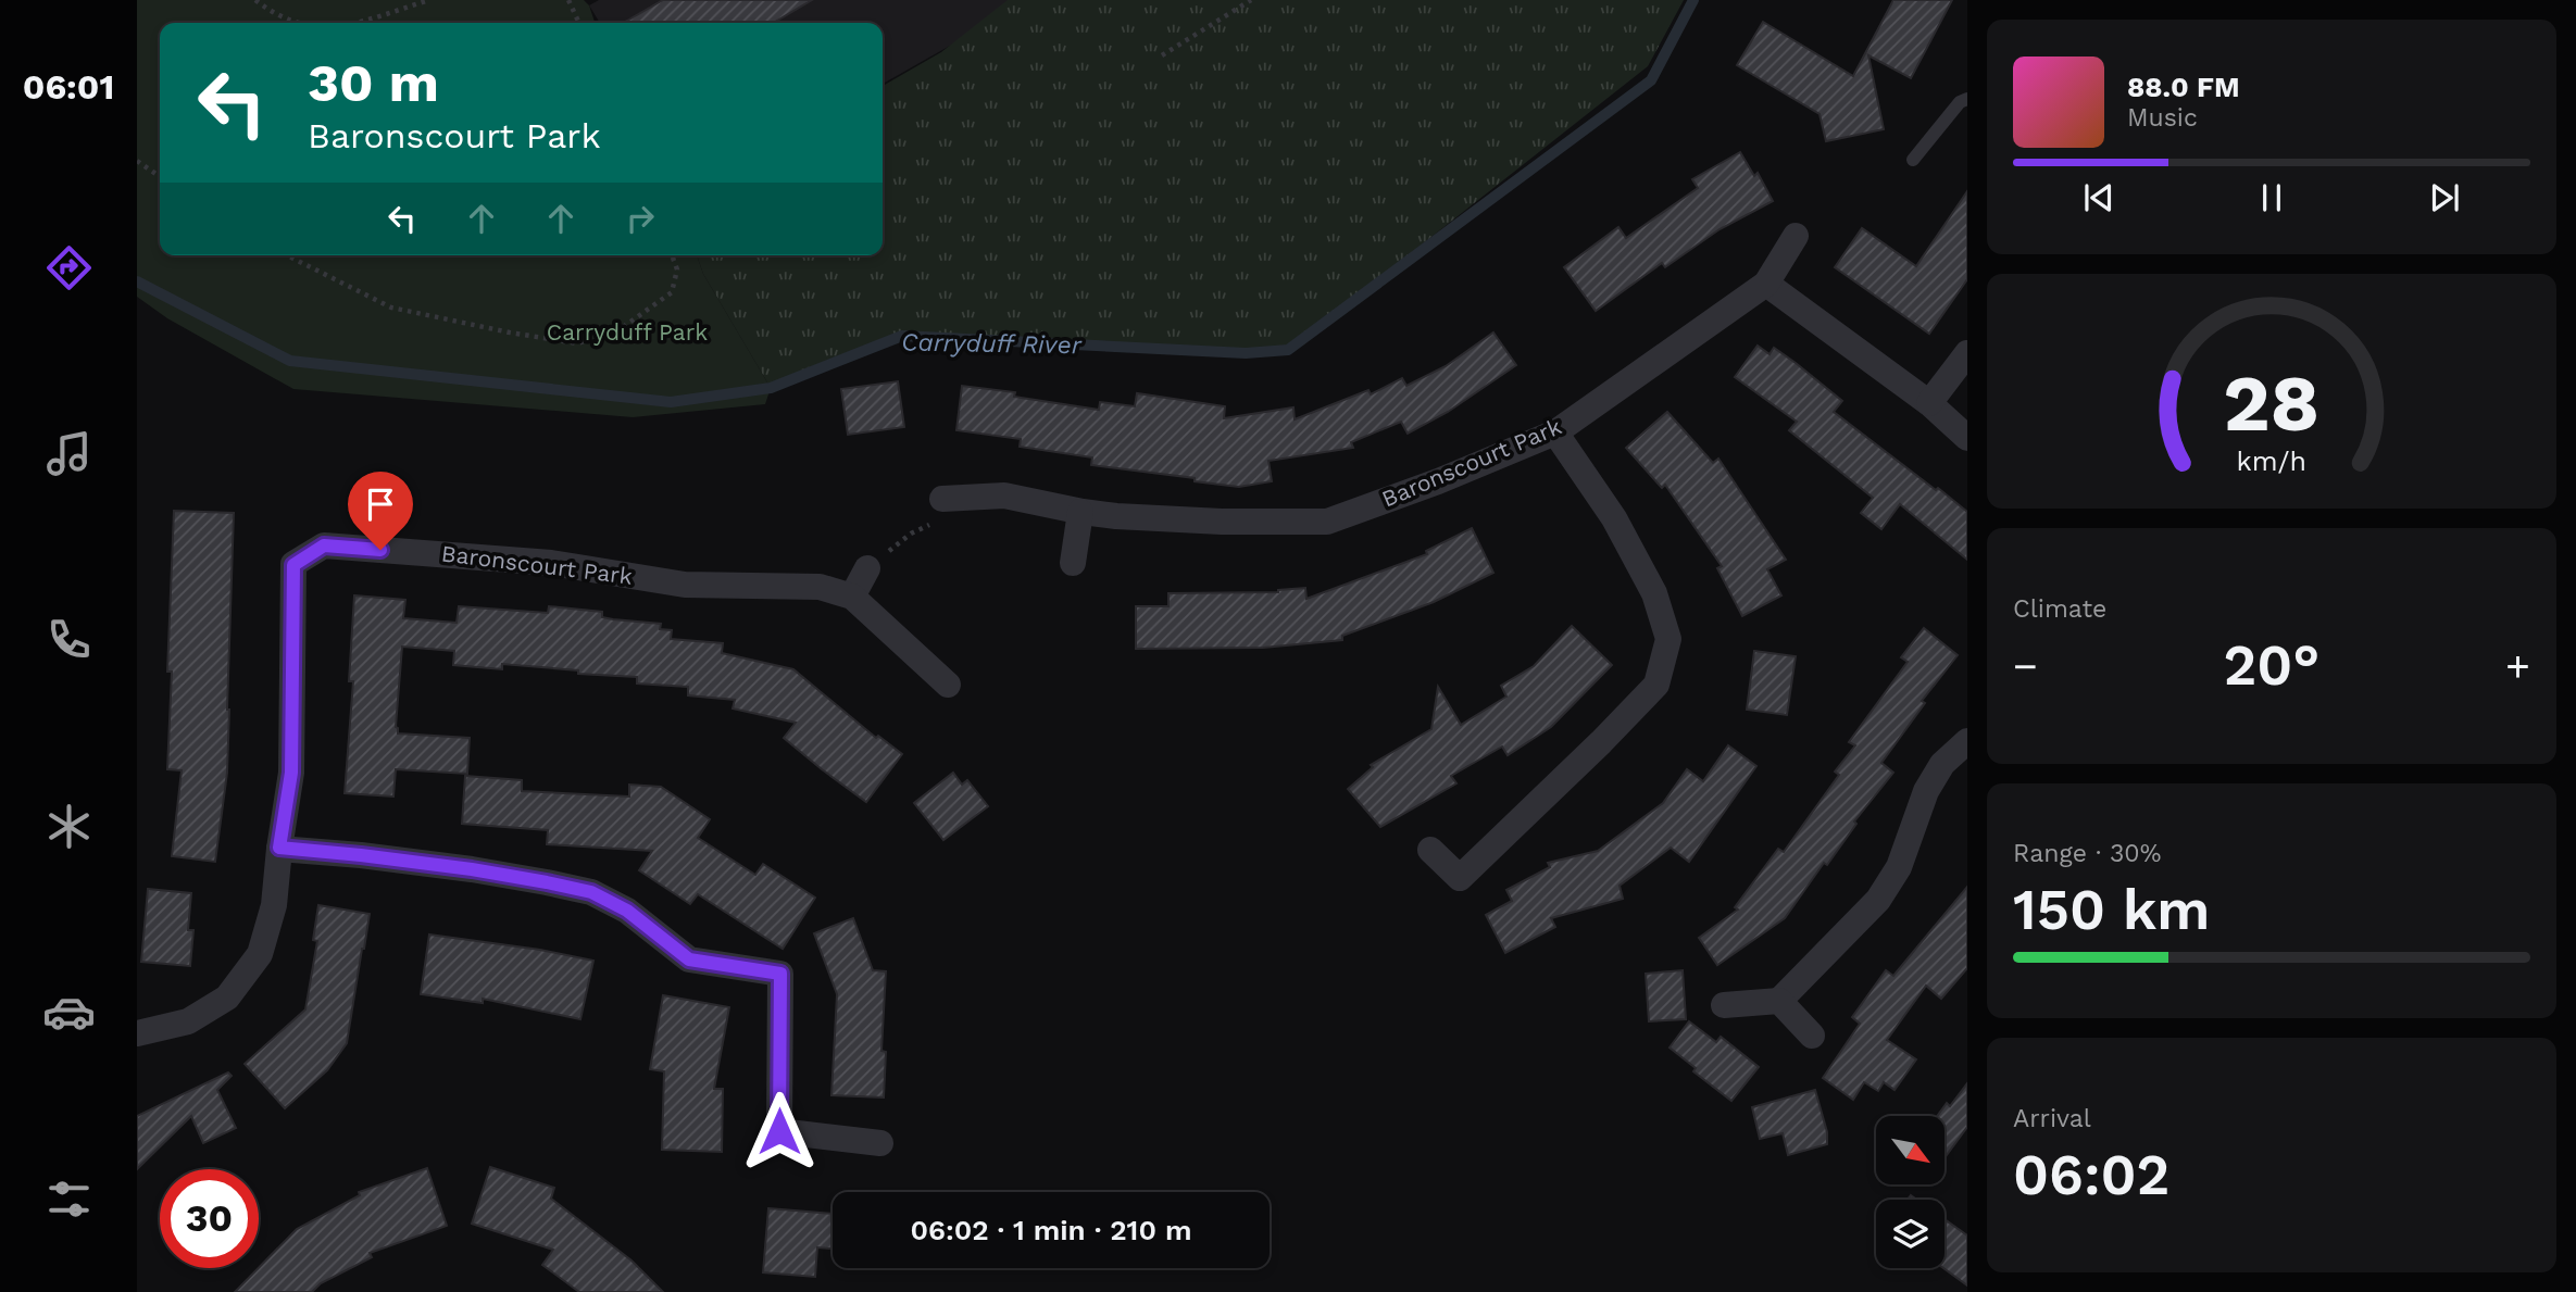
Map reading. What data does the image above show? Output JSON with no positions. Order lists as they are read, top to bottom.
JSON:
{
  "streets": {
    "street": ["Baronscourt Park"]
  },
  "water": ["Carryduff River"],
  "parks": ["Carryduff Park"],
  "north": "bottom right",
  "page": {
    "tabs": "06:01",
    "turn": ["30 m", "Baronscourt Park"],
    "song": ["88.0 FM", "Music"],
    "tile": [
      "Climate",
      ["Range · 30%", "150 km"],
      ["Arrival", "06:02"]
    ],
    "heat": ["−", "20°", "+"],
    "limit": "30",
    "trip": "06:02 · 1 min · 210 m",
    "gauge": ["28", "km/h"]
  }
}
